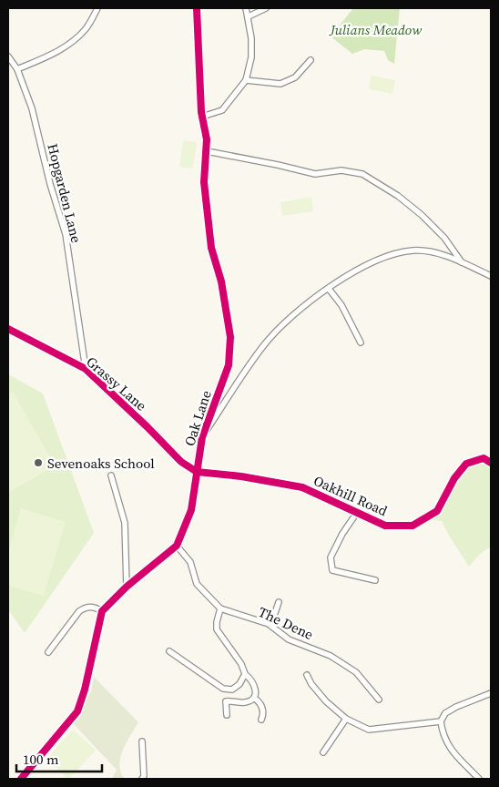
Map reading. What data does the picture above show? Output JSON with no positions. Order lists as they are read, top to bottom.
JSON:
{
  "streets": {
    "street": [
      "Hopgarden Lane",
      "Grassy Lane",
      "Oak Lane",
      "Oakhill Road",
      "The Dene"
    ]
  },
  "crossings": [
    ["Hopgarden Lane", "Grassy Lane"],
    ["Grassy Lane", "Oak Lane"],
    ["Grassy Lane", "Oakhill Road"],
    ["Oak Lane", "Oakhill Road"],
    ["Oak Lane", "The Dene"]
  ],
  "parks": ["Julians Meadow"],
  "places": ["Sevenoaks School"],
  "scale_bar": "100 m"
}
